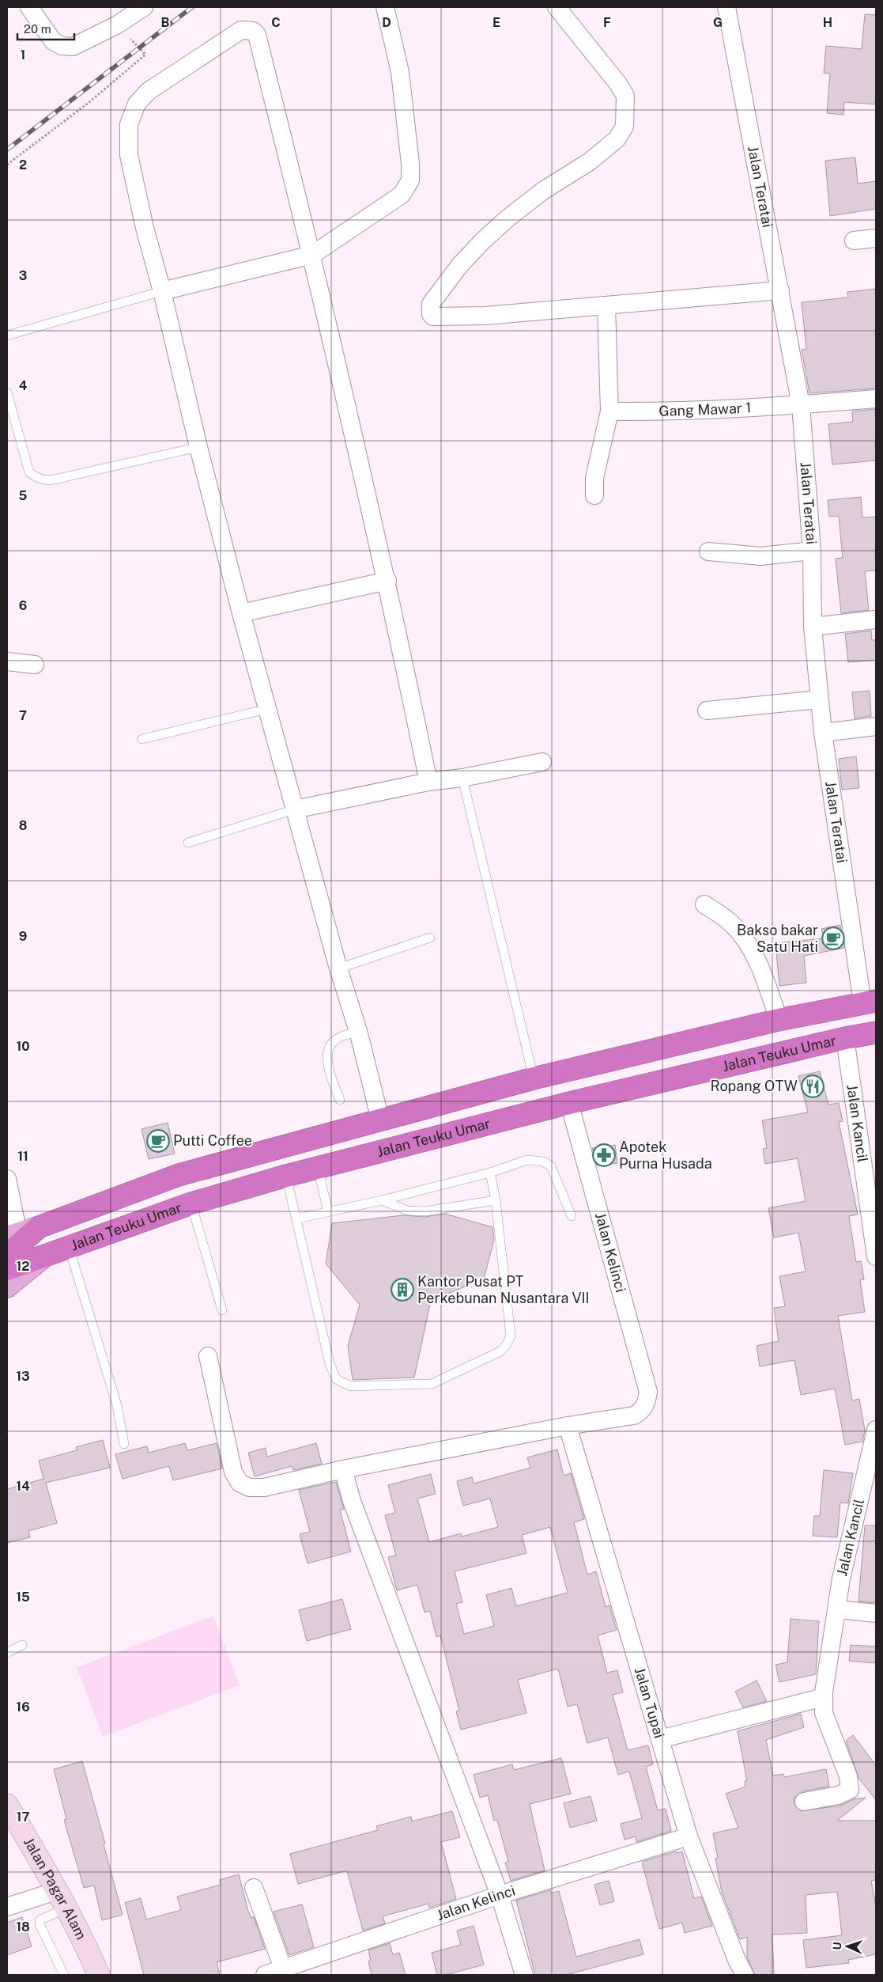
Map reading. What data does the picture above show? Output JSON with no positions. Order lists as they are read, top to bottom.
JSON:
{
  "streets": {
    "highway": ["Jalan Teuku Umar"],
    "street": [
      "Jalan Teratai",
      "Gang Mawar 1",
      "Jalan Kancil",
      "Jalan Kelinci",
      "Jalan Tupai",
      "Jalan Pagar Alam"
    ]
  },
  "crossings": [
    ["Jalan Teratai", "Gang Mawar 1"],
    ["Jalan Teratai", "Jalan Teuku Umar"],
    ["Jalan Teuku Umar", "Jalan Kancil"],
    ["Jalan Teuku Umar", "Jalan Kelinci"],
    ["Jalan Kelinci", "Jalan Tupai"]
  ],
  "places": {
    "cafe": ["Bakso bakar Satu Hati", "Putti Coffee"],
    "restaurant": ["Ropang OTW"],
    "pharmacy": ["Apotek Purna Husada"],
    "building": ["Kantor Pusat PT Perkebunan Nusantara VII"]
  },
  "scale_bar": "20 m",
  "north": "left",
  "grid": {
    "columns": [
      "B",
      "C",
      "D",
      "E",
      "F",
      "G",
      "H"
    ],
    "rows": [
      "1",
      "2",
      "3",
      "4",
      "5",
      "6",
      "7",
      "8",
      "9",
      "10",
      "11",
      "12",
      "13",
      "14",
      "15",
      "16",
      "17",
      "18"
    ]
  }
}
